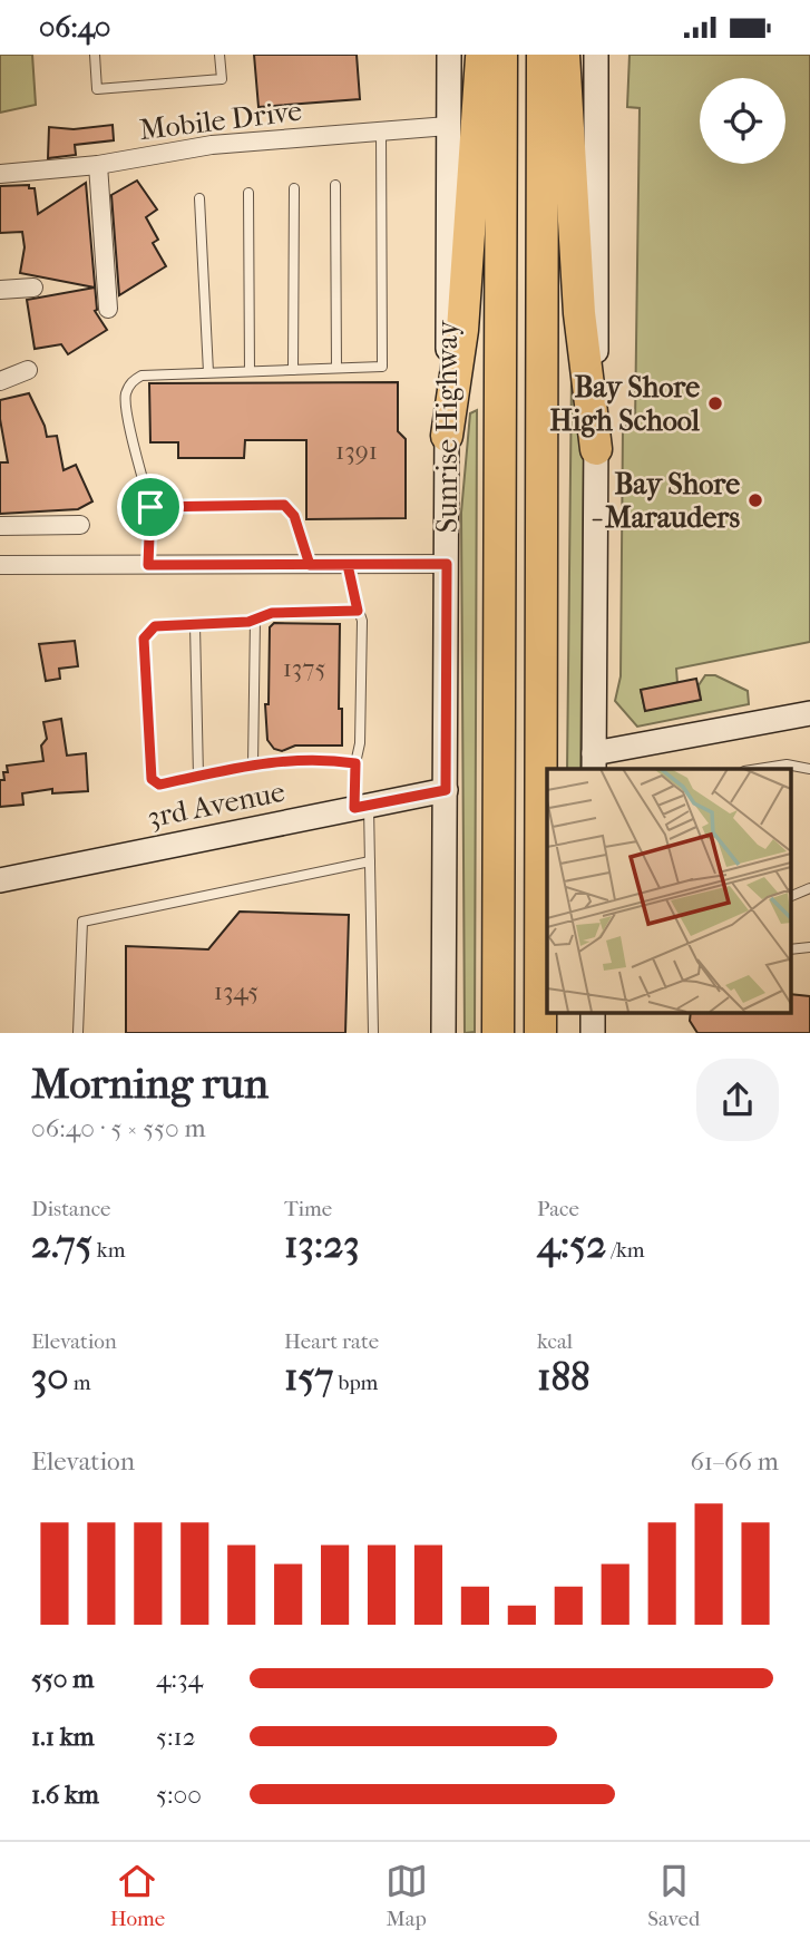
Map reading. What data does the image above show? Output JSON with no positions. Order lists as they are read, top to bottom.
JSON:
{
  "streets": {
    "highway": ["Sunrise Highway"],
    "main road": ["3rd Avenue"],
    "street": ["Mobile Drive"]
  },
  "crossings": [
    ["Mobile Drive", "Sunrise Highway"],
    ["Sunrise Highway", "3rd Avenue"]
  ],
  "places": ["Bay Shore High School", "Bay Shore - Marauders"],
  "house_numbers": ["1391", "1375", "1345"],
  "page": {
    "status": "06:40",
    "heading": ["Morning run", "06:40 · 5 × 550 m"],
    "stats": [
      ["Distance", "2.75 km"],
      ["Time", "13:23"],
      ["Pace", "4:52 /km"],
      ["Elevation", "30 m"],
      ["Heart rate", "157 bpm"],
      ["kcal", "188"]
    ],
    "chart": ["Elevation", "61–66 m"],
    "list": [
      {
        "name": "550 m",
        "note": "4:34"
      },
      {
        "name": "1.1 km",
        "note": "5:12"
      },
      {
        "name": "1.6 km",
        "note": "5:00"
      }
    ],
    "tabs": ["Home", "Map", "Saved"]
  }
}
